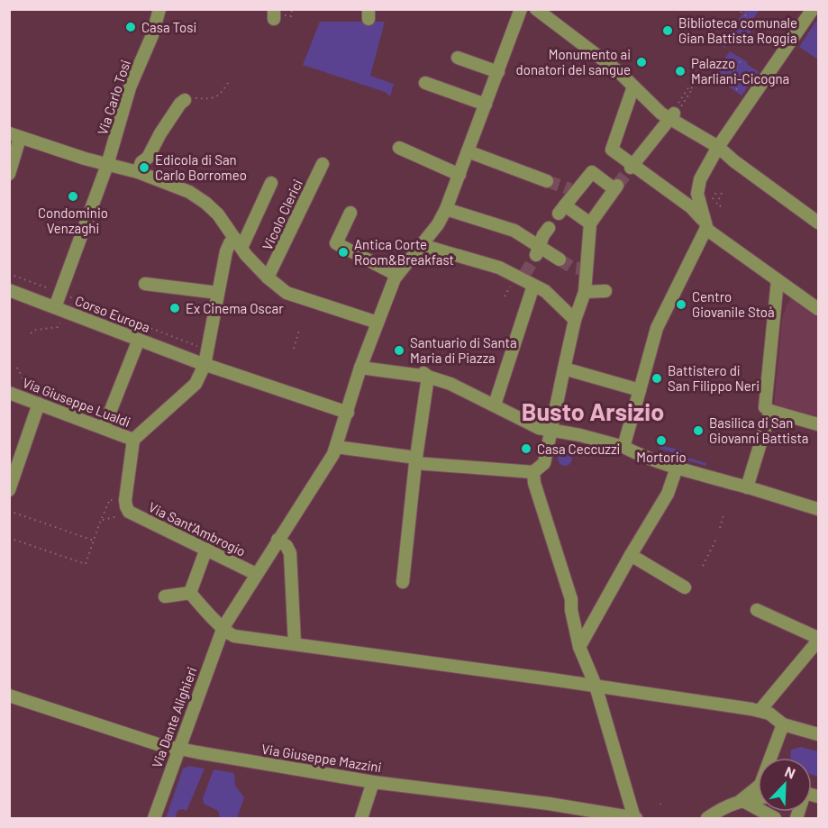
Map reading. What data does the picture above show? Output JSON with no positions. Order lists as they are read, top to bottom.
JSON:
{
  "streets": {
    "street": [
      "Via Carlo Tosi",
      "Vicolo Clerici",
      "Corso Europa",
      "Via Giuseppe Lualdi",
      "Via Sant'Ambrogio",
      "Via Dante Alighieri",
      "Via Giuseppe Mazzini"
    ]
  },
  "crossings": [
    ["Via Carlo Tosi", "Corso Europa"],
    ["Corso Europa", "Via Dante Alighieri"],
    ["Via Sant'Ambrogio", "Via Dante Alighieri"],
    ["Via Dante Alighieri", "Via Giuseppe Mazzini"]
  ],
  "districts": ["Busto Arsizio"],
  "places": [
    "Casa Tosi",
    "Biblioteca comunale Gian Battista Roggia",
    "Monumento ai donatori del sangue",
    "Palazzo Marliani-Cicogna",
    "Edicola di San Carlo Borromeo",
    "Condominio Venzaghi",
    "Antica Corte Room&Breakfast",
    "Centro Giovanile Stoà",
    "Ex Cinema Oscar",
    "Santuario di Santa Maria di Piazza",
    "Battistero di San Filippo Neri",
    "Basilica di San Giovanni Battista",
    "Mortorio",
    "Casa Ceccuzzi"
  ],
  "north": "top right"
}
